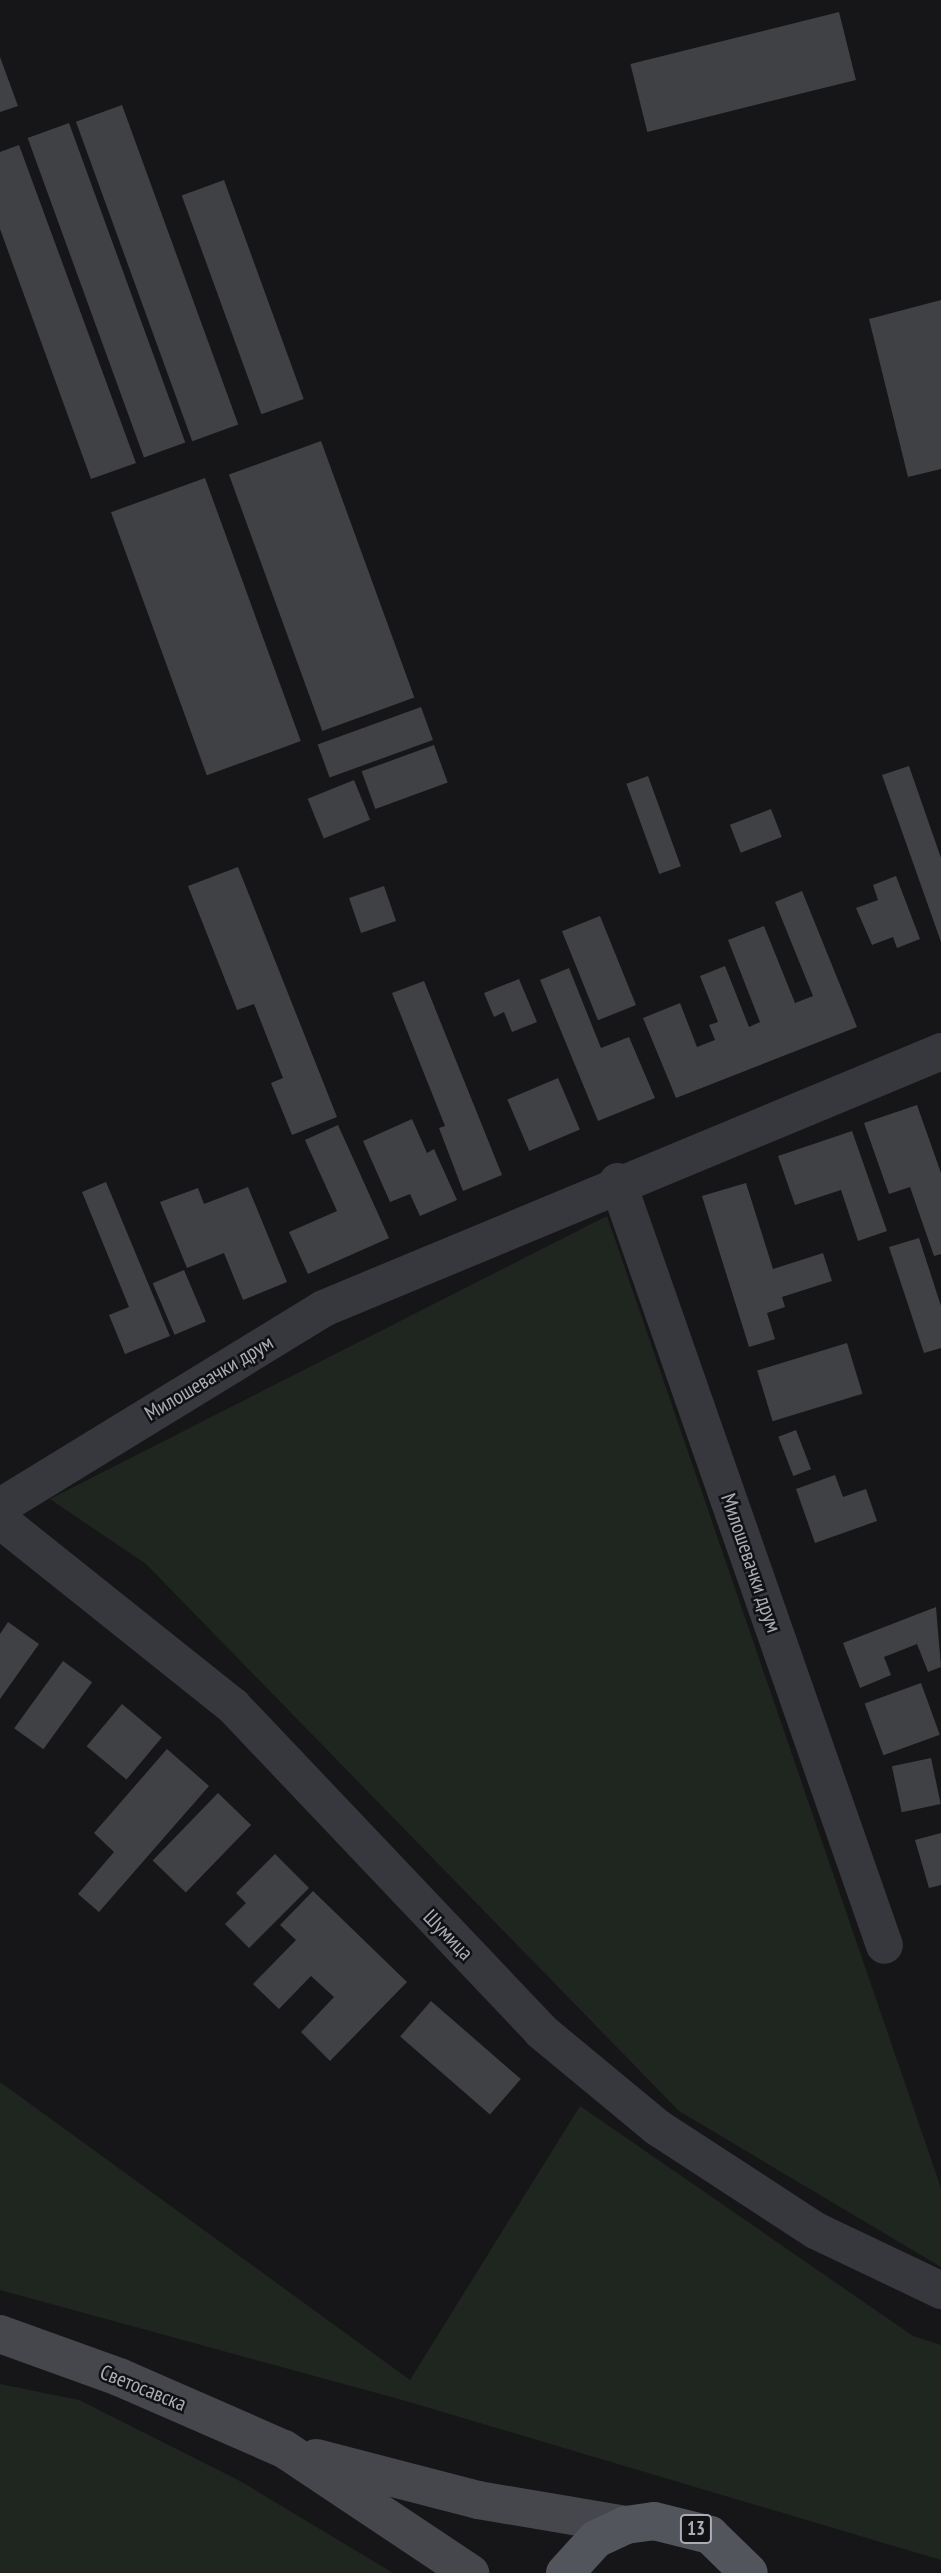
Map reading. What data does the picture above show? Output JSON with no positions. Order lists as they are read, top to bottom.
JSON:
{
  "streets": {
    "main road": ["Светосавска", "13"],
    "street": ["Милошевачки друм", "Шумица"]
  }
}
